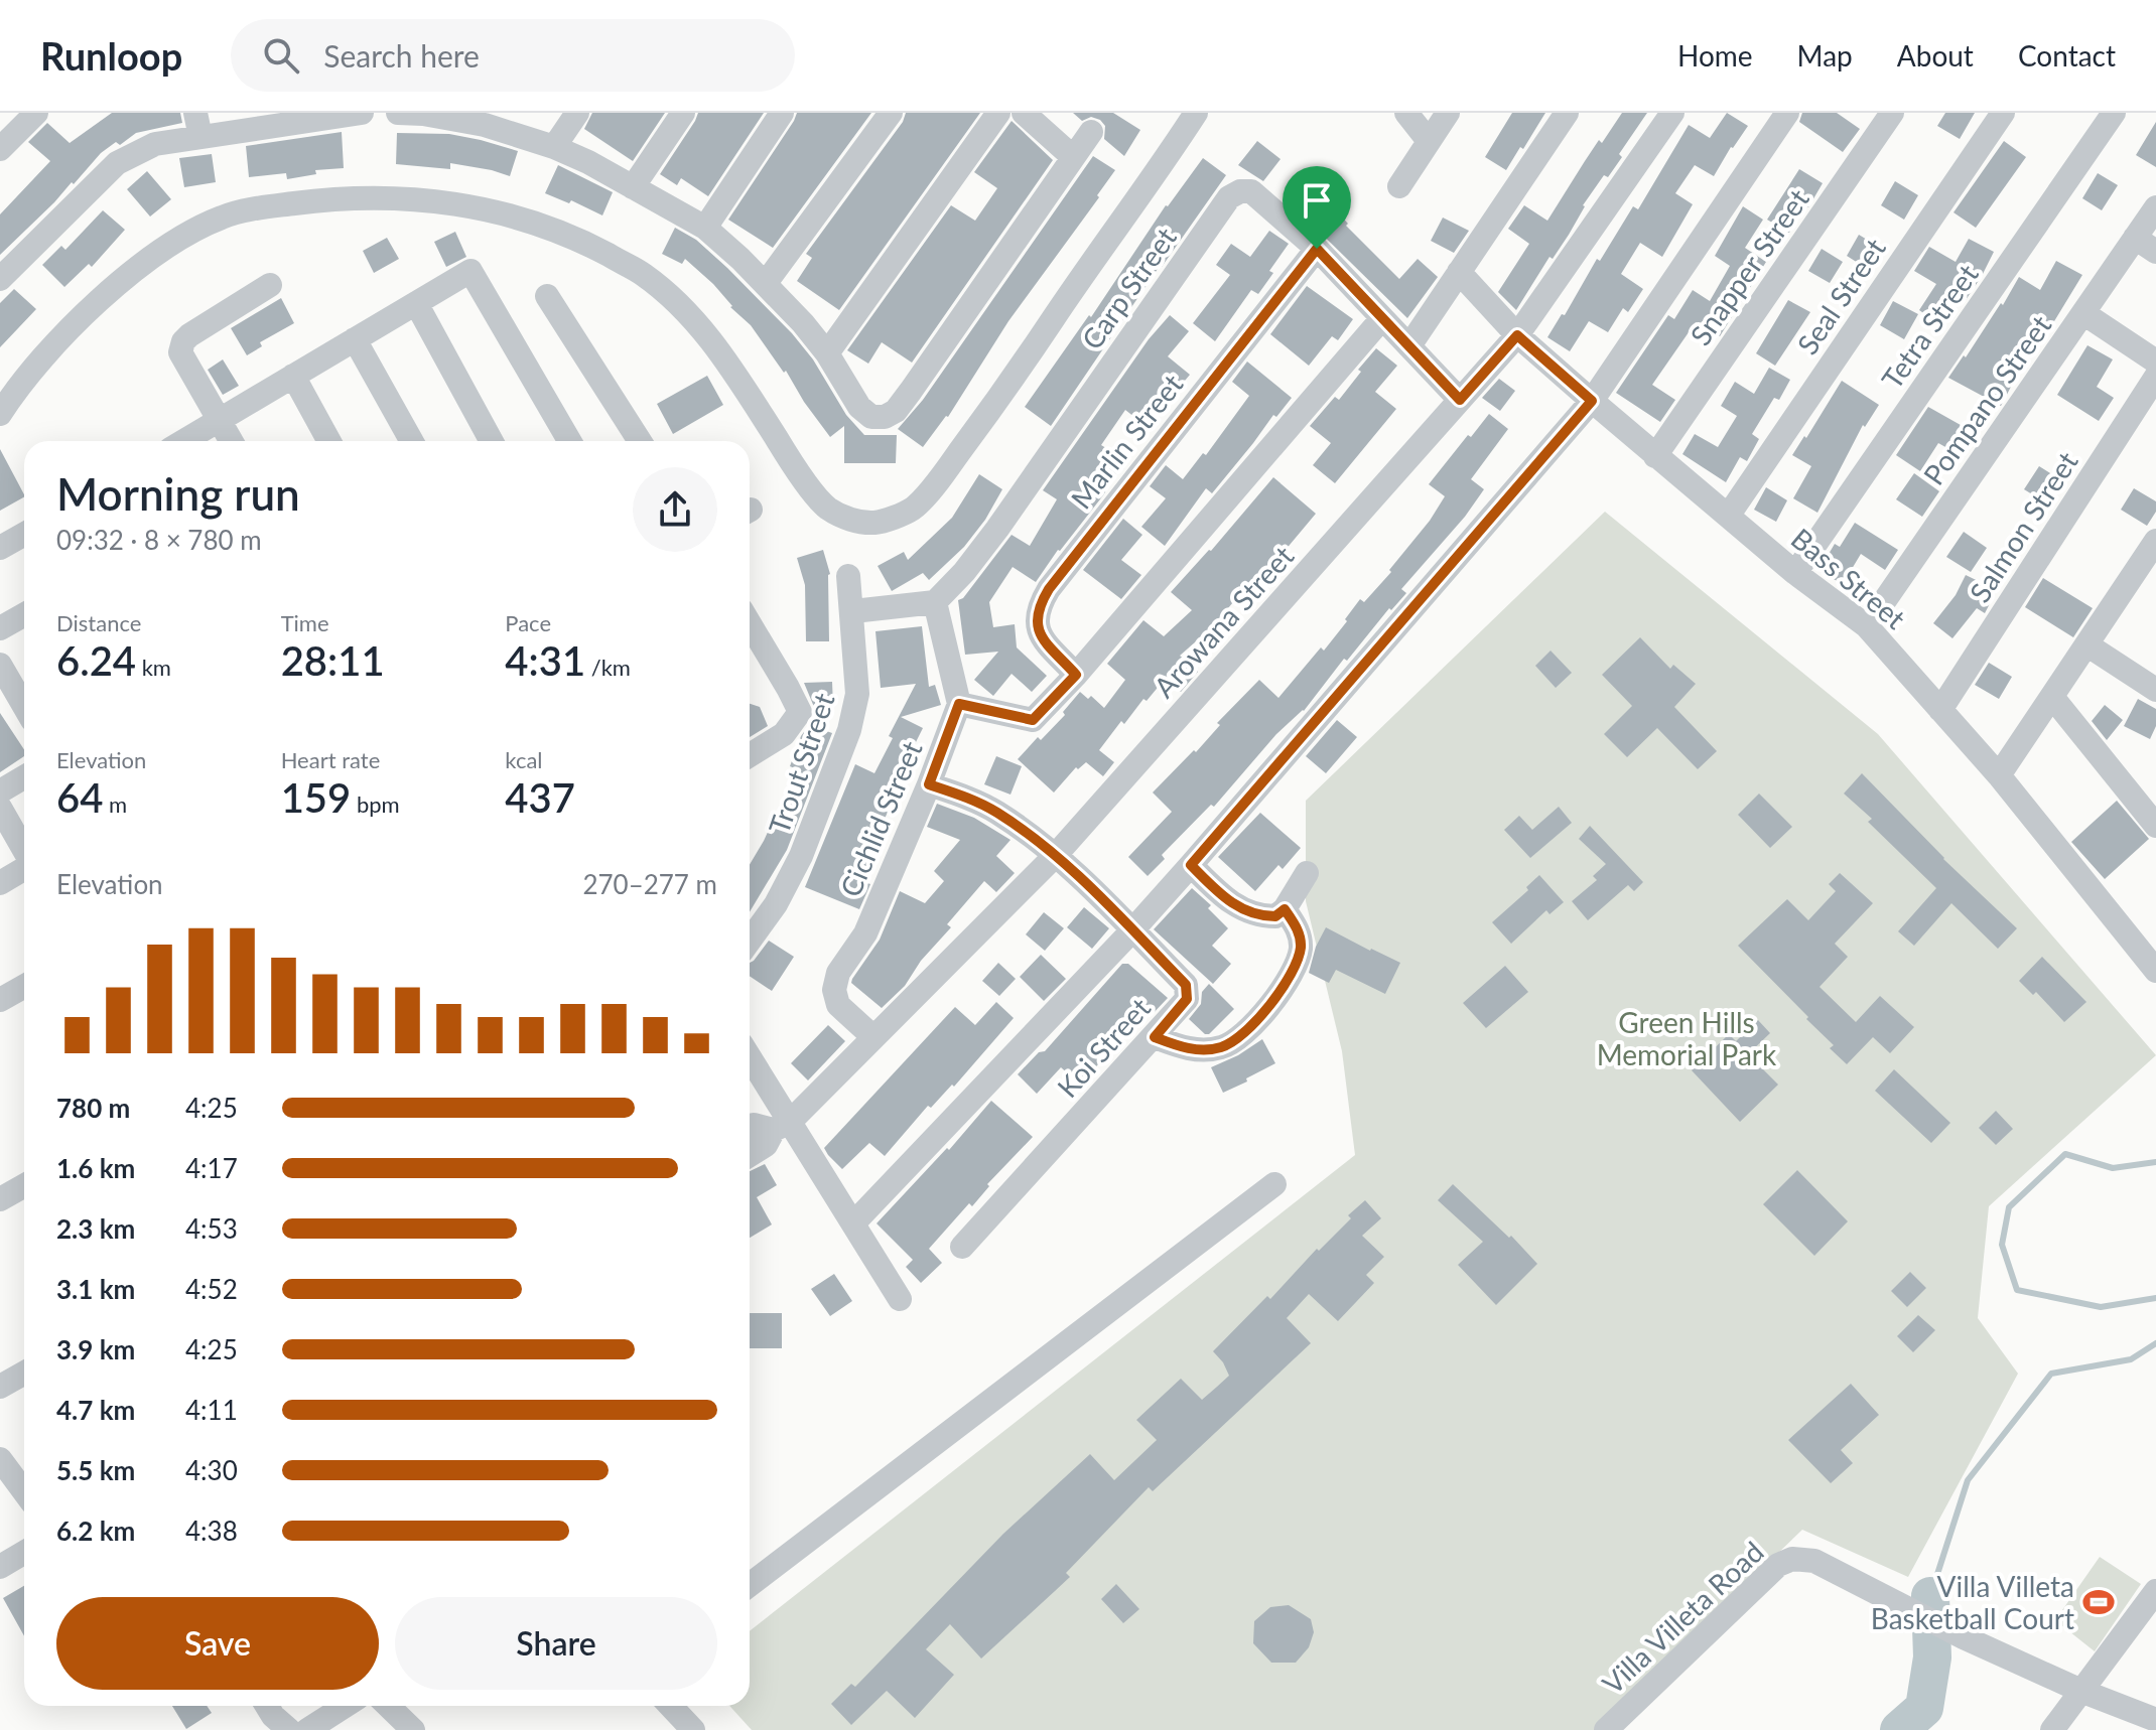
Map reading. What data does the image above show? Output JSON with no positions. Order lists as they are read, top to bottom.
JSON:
{
  "streets": {
    "street": [
      "Snapper Street",
      "Carp Street",
      "Seal Street",
      "Tetra Street",
      "Pompano Street",
      "Marlin Street",
      "Salmon Street",
      "Bass Street",
      "Arowana Street",
      "Trout Street",
      "Cichlid Street",
      "Koi Street",
      "Villa Villeta Road"
    ]
  },
  "crossings": [
    ["Snapper Street", "Bass Street"],
    ["Carp Street", "Marlin Street"],
    ["Carp Street", "Arowana Street"],
    ["Seal Street", "Bass Street"],
    ["Tetra Street", "Bass Street"],
    ["Pompano Street", "Bass Street"],
    ["Salmon Street", "Bass Street"],
    ["Bass Street", "Arowana Street"],
    ["Arowana Street", "Cichlid Street"],
    ["Arowana Street", "Koi Street"],
    ["Cichlid Street", "Koi Street"]
  ],
  "parks": ["Green Hills Memorial Park"],
  "places": {
    "sports": ["Villa Villeta Basketball Court"]
  },
  "page": {
    "header": "Runloop",
    "search": "Search here",
    "nav": [
      "Home",
      "Map",
      "About",
      "Contact"
    ],
    "heading": ["Morning run", "09:32 · 8 × 780 m"],
    "stats": [
      ["Distance", "6.24 km"],
      ["Time", "28:11"],
      ["Pace", "4:31 /km"],
      ["Elevation", "64 m"],
      ["Heart rate", "159 bpm"],
      ["kcal", "437"]
    ],
    "chart": ["Elevation", "270–277 m"],
    "list": [
      {
        "name": "780 m",
        "note": "4:25"
      },
      {
        "name": "1.6 km",
        "note": "4:17"
      },
      {
        "name": "2.3 km",
        "note": "4:53"
      },
      {
        "name": "3.1 km",
        "note": "4:52"
      },
      {
        "name": "3.9 km",
        "note": "4:25"
      },
      {
        "name": "4.7 km",
        "note": "4:11"
      },
      {
        "name": "5.5 km",
        "note": "4:30"
      },
      {
        "name": "6.2 km",
        "note": "4:38"
      }
    ],
    "buttons": ["Save", "Share"]
  }
}
